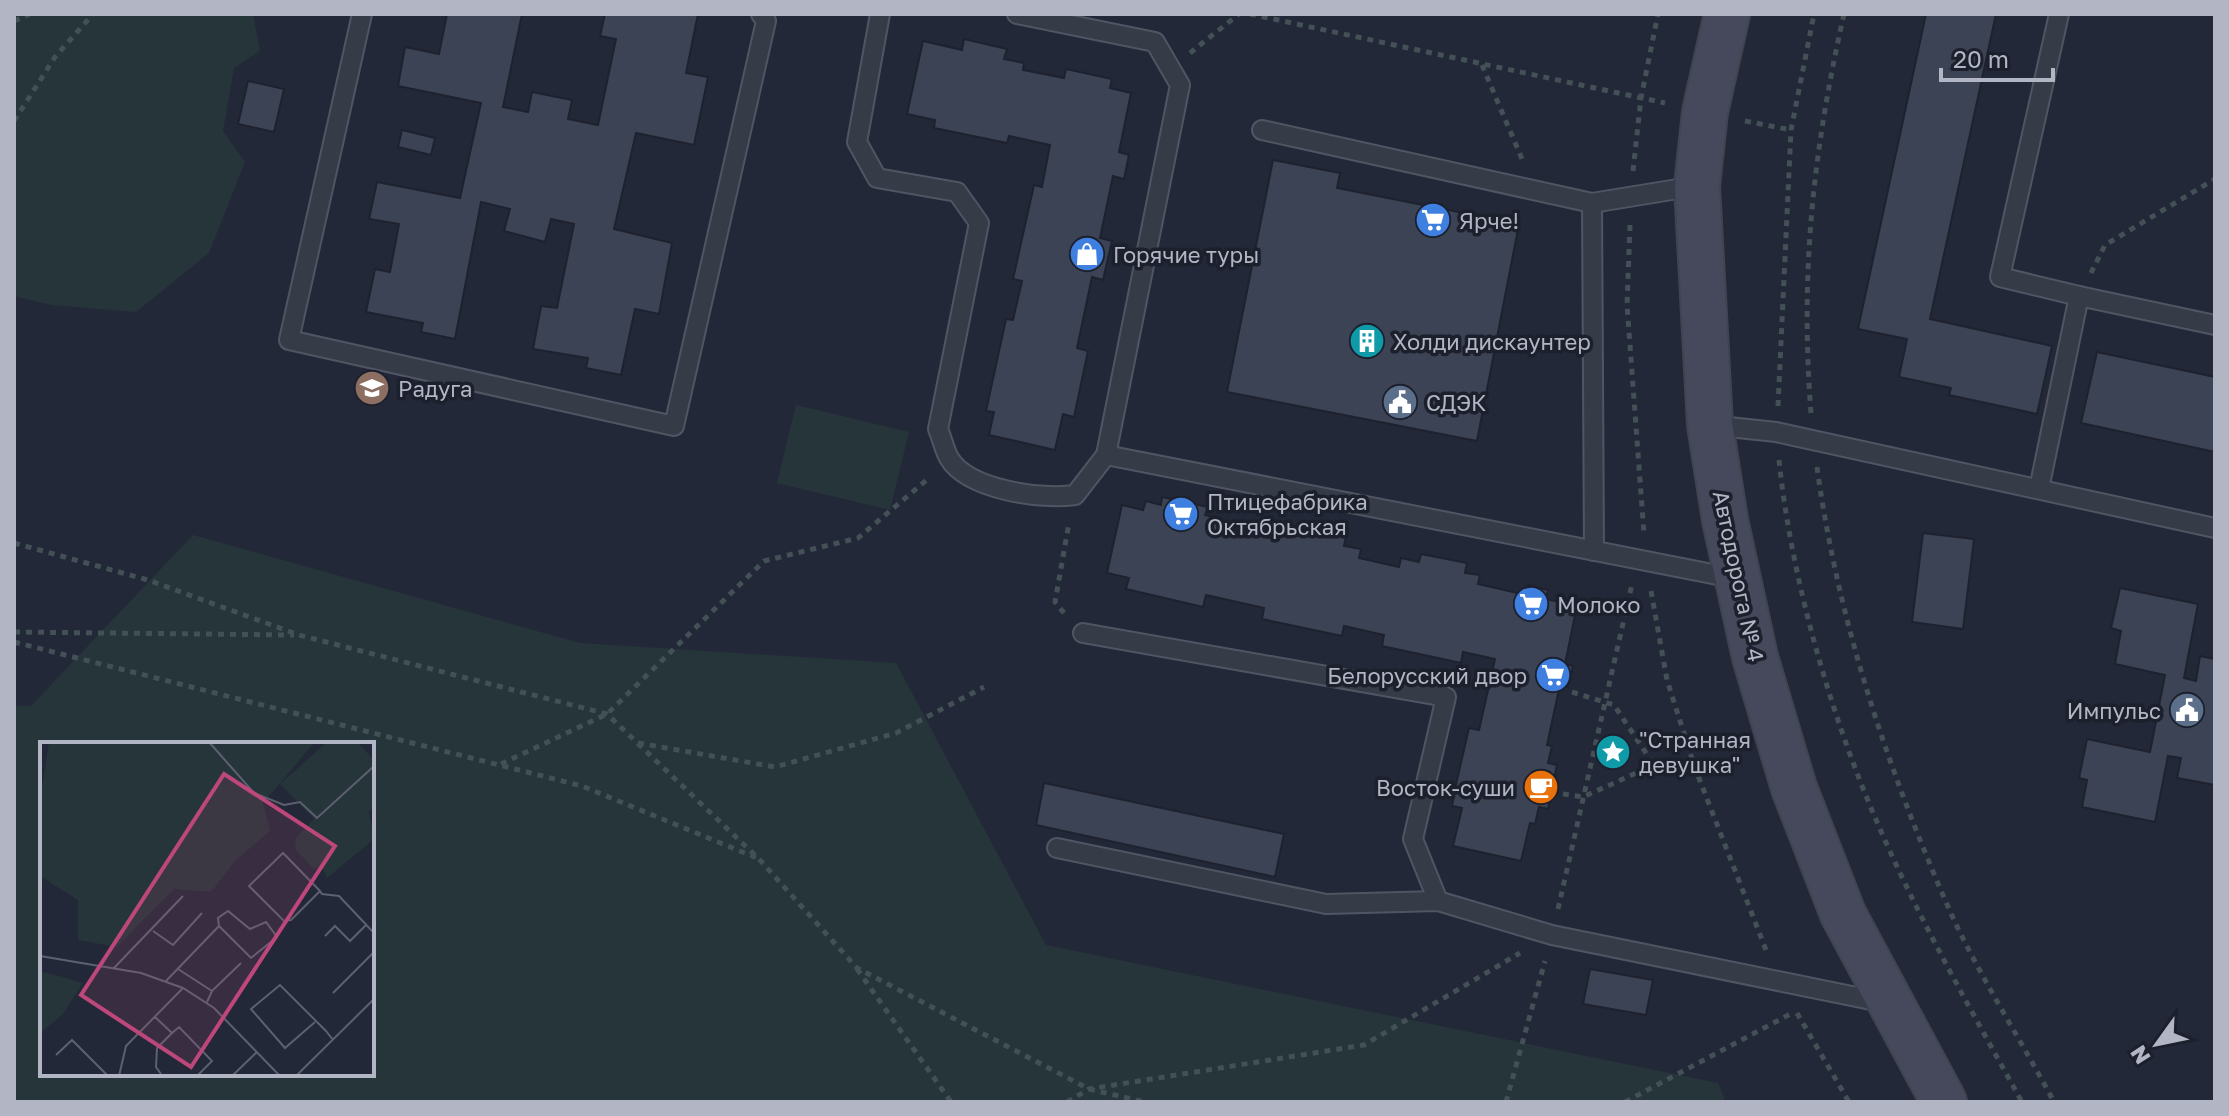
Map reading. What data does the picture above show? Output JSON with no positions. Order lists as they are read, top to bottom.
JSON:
{
  "streets": {
    "main road": ["Автодорога № 4"]
  },
  "places": {
    "supermarket": [
      "Ярче!",
      "Птицефабрика Октябрьская",
      "Молоко",
      "Белорусский двор"
    ],
    "shop": ["Горячие туры"],
    "building": ["Холди дискаунтер"],
    "school or university": ["Радуга"],
    "public building": ["СДЭК", "Импульс"],
    "place": ["\"Странная девушка\""],
    "cafe": ["Восток-суши"]
  },
  "scale_bar": "20 m",
  "north": "bottom left"
}
